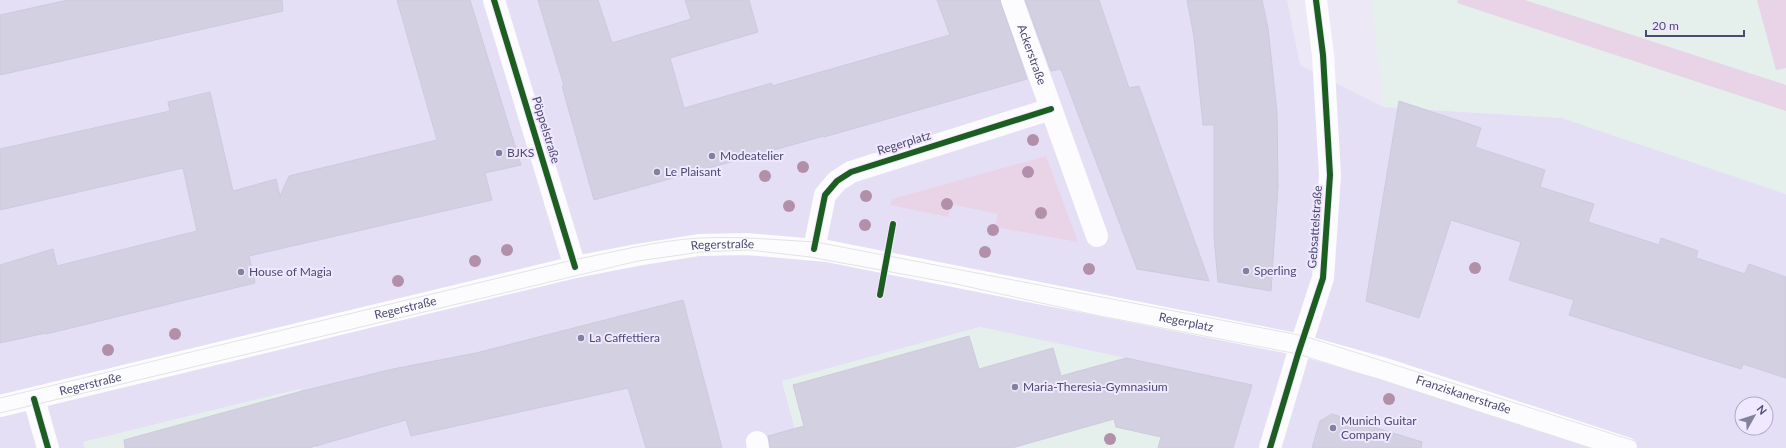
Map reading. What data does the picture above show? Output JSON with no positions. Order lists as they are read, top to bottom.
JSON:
{
  "streets": {
    "main road": [
      "Ackerstraße",
      "Pöppelstraße",
      "Regerplatz",
      "Gebsattelstraße",
      "Regerstraße",
      "Franziskanerstraße"
    ]
  },
  "crossings": [
    ["Ackerstraße", "Regerplatz"],
    ["Pöppelstraße", "Regerstraße"],
    ["Regerplatz", "Gebsattelstraße"],
    ["Regerplatz", "Regerstraße"],
    ["Regerplatz", "Franziskanerstraße"],
    ["Gebsattelstraße", "Franziskanerstraße"]
  ],
  "places": [
    "BJKS",
    "Modeatelier",
    "Le Plaisant",
    "Sperling",
    "House of Magia",
    "La Caffettiera",
    "Maria-Theresia-Gymnasium",
    "Munich Guitar Company"
  ],
  "scale_bar": "20 m",
  "north": "top right"
}
